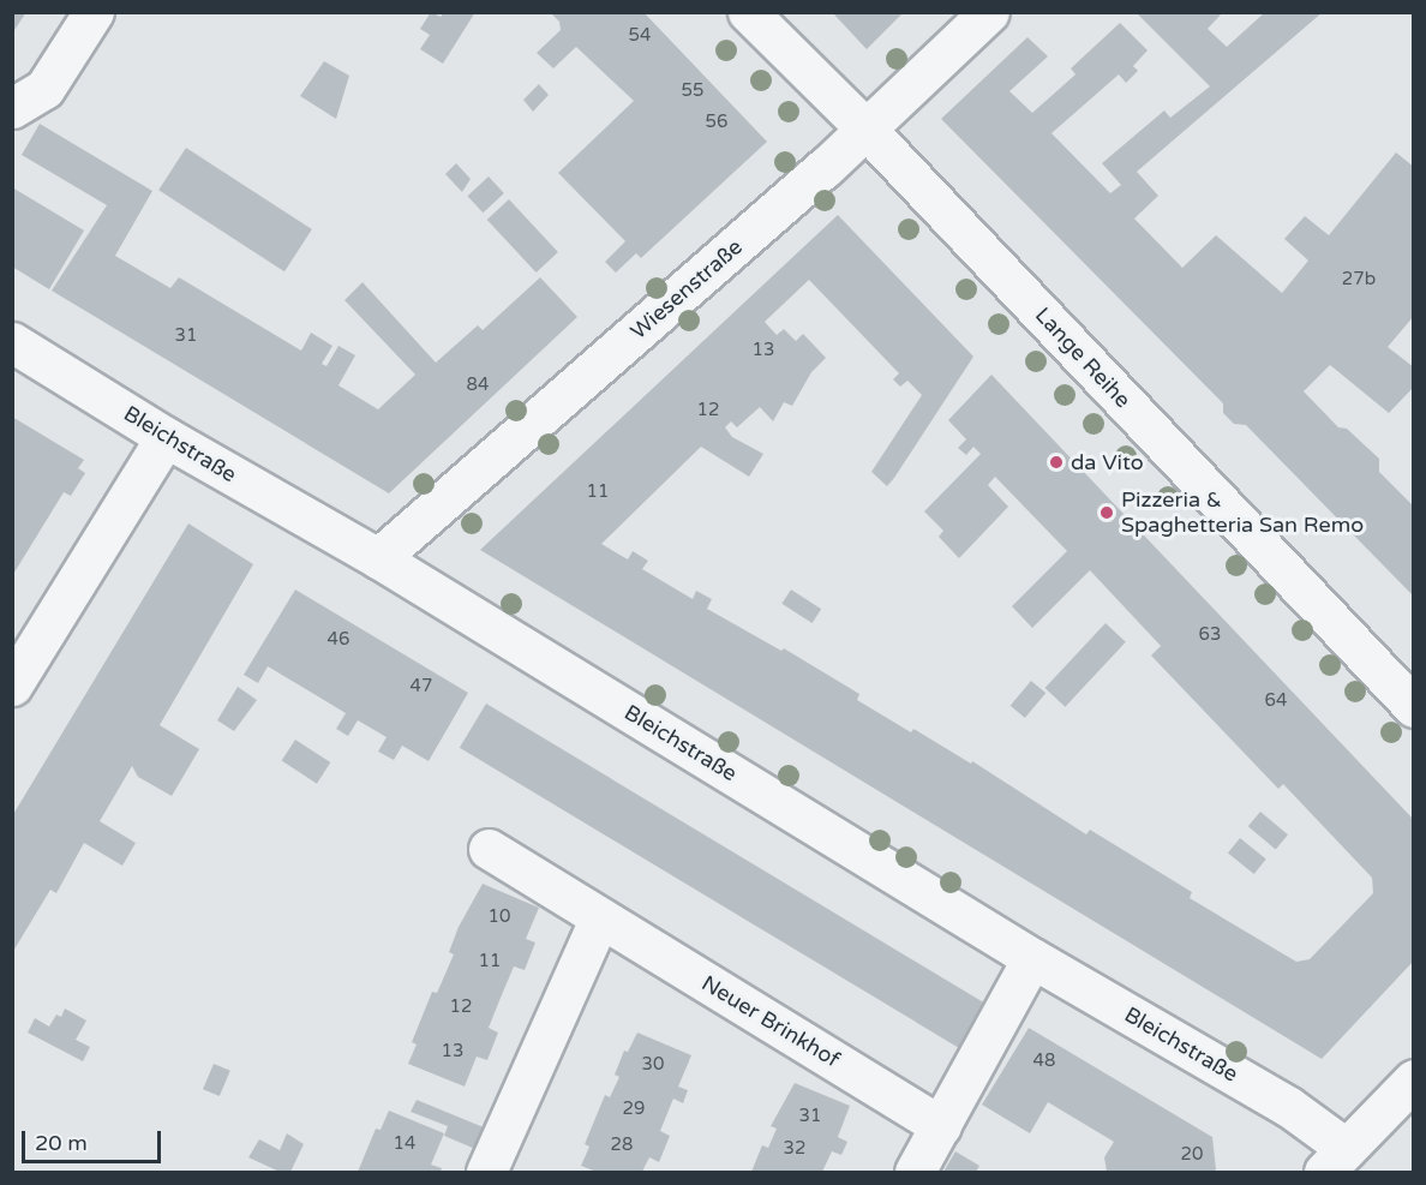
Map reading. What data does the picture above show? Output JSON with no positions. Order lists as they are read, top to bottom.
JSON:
{
  "streets": {
    "street": [
      "Wiesenstraße",
      "Lange Reihe",
      "Bleichstraße",
      "Neuer Brinkhof"
    ]
  },
  "crossings": [
    ["Wiesenstraße", "Lange Reihe"],
    ["Wiesenstraße", "Bleichstraße"]
  ],
  "places": ["da Vito", "Pizzeria & Spaghetteria San Remo"],
  "house_numbers": [
    "54",
    "55",
    "56",
    "27b",
    "31",
    "13",
    "84",
    "12",
    "11",
    "63",
    "46",
    "47",
    "64",
    "10",
    "11",
    "12",
    "13",
    "48",
    "30",
    "29",
    "31",
    "14",
    "28",
    "32",
    "20"
  ],
  "scale_bar": "20 m"
}
